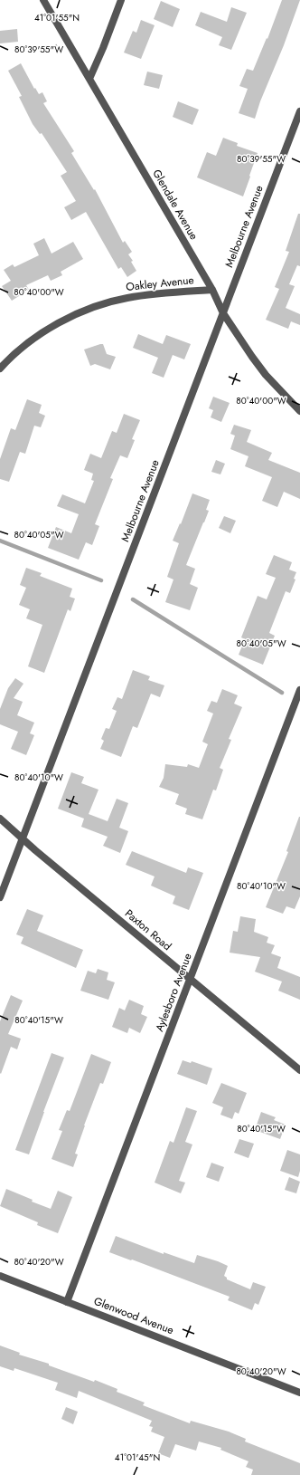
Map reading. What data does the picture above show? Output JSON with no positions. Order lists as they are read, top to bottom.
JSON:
{
  "streets": {
    "street": [
      "Glendale Avenue",
      "Melbourne Avenue",
      "Oakley Avenue",
      "Paxton Road",
      "Aylesboro Avenue",
      "Glenwood Avenue"
    ]
  },
  "crossings": [
    ["Glendale Avenue", "Melbourne Avenue"],
    ["Glendale Avenue", "Oakley Avenue"],
    ["Melbourne Avenue", "Paxton Road"],
    ["Paxton Road", "Aylesboro Avenue"],
    ["Aylesboro Avenue", "Glenwood Avenue"]
  ],
  "coordinates": [
    "41°01'55\"N",
    "80°39'55\"W",
    "80°40'00\"W",
    "80°40'05\"W",
    "80°40'10\"W",
    "80°40'15\"W",
    "80°40'20\"W",
    "41°01'45\"N"
  ]
}
